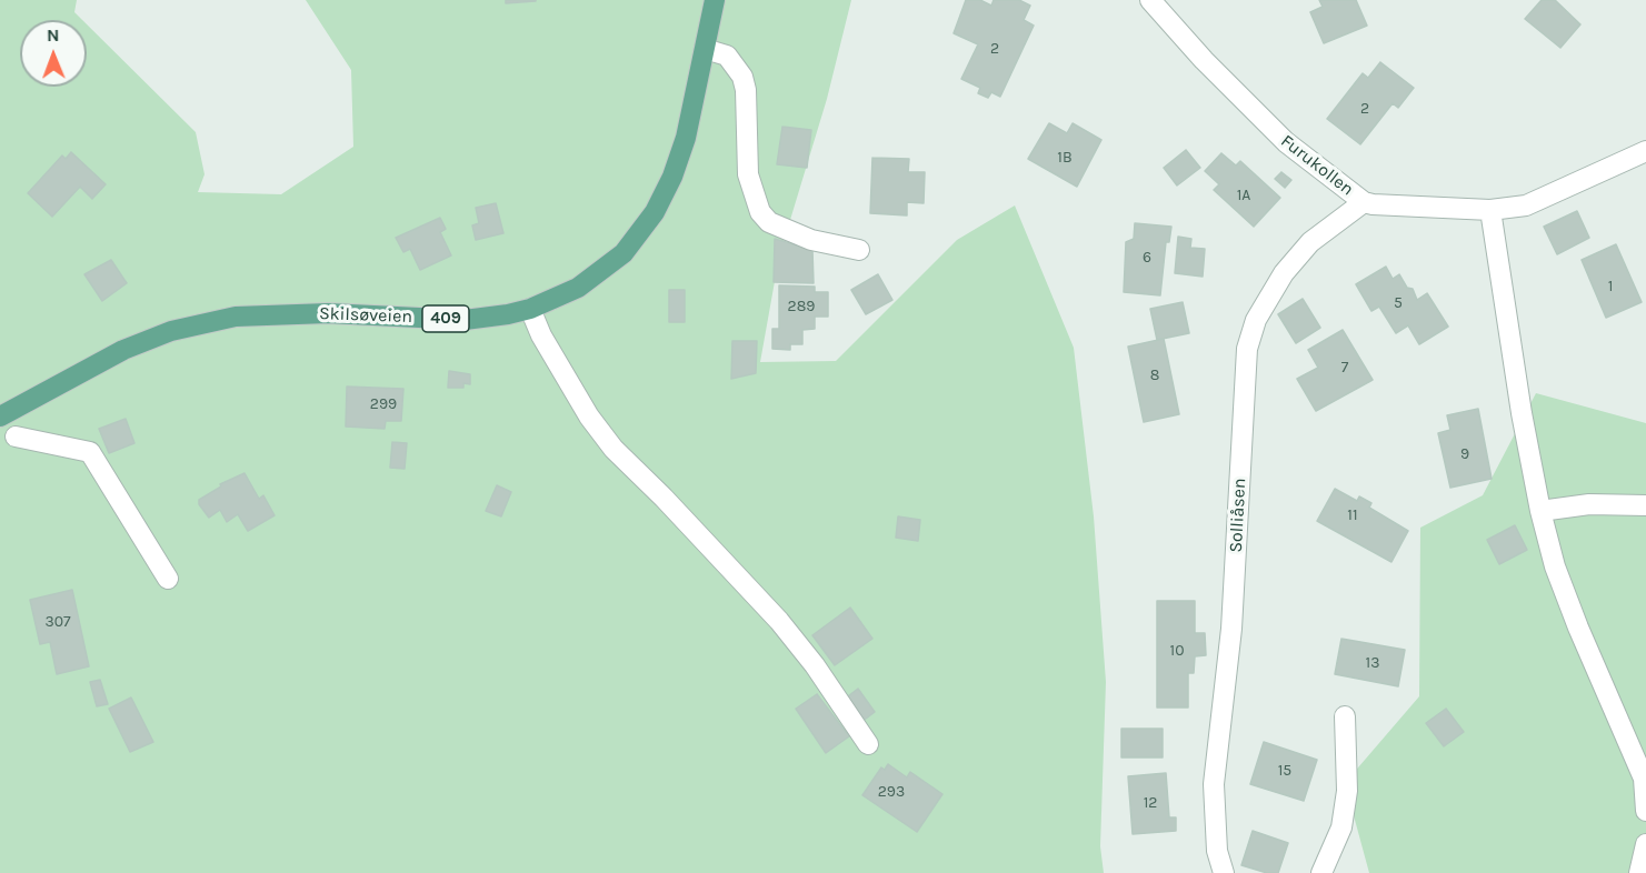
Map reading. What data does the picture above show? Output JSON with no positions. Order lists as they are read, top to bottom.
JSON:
{
  "streets": {
    "main road": ["Skilsøveien", "409"],
    "street": ["Furukollen", "Solliåsen"]
  },
  "crossings": [
    ["Furukollen", "Solliåsen"]
  ],
  "house_numbers": [
    "2",
    "2",
    "1B",
    "1A",
    "6",
    "1",
    "5",
    "289",
    "7",
    "8",
    "299",
    "9",
    "11",
    "307",
    "10",
    "13",
    "15",
    "293",
    "12"
  ],
  "north": "top"
}
